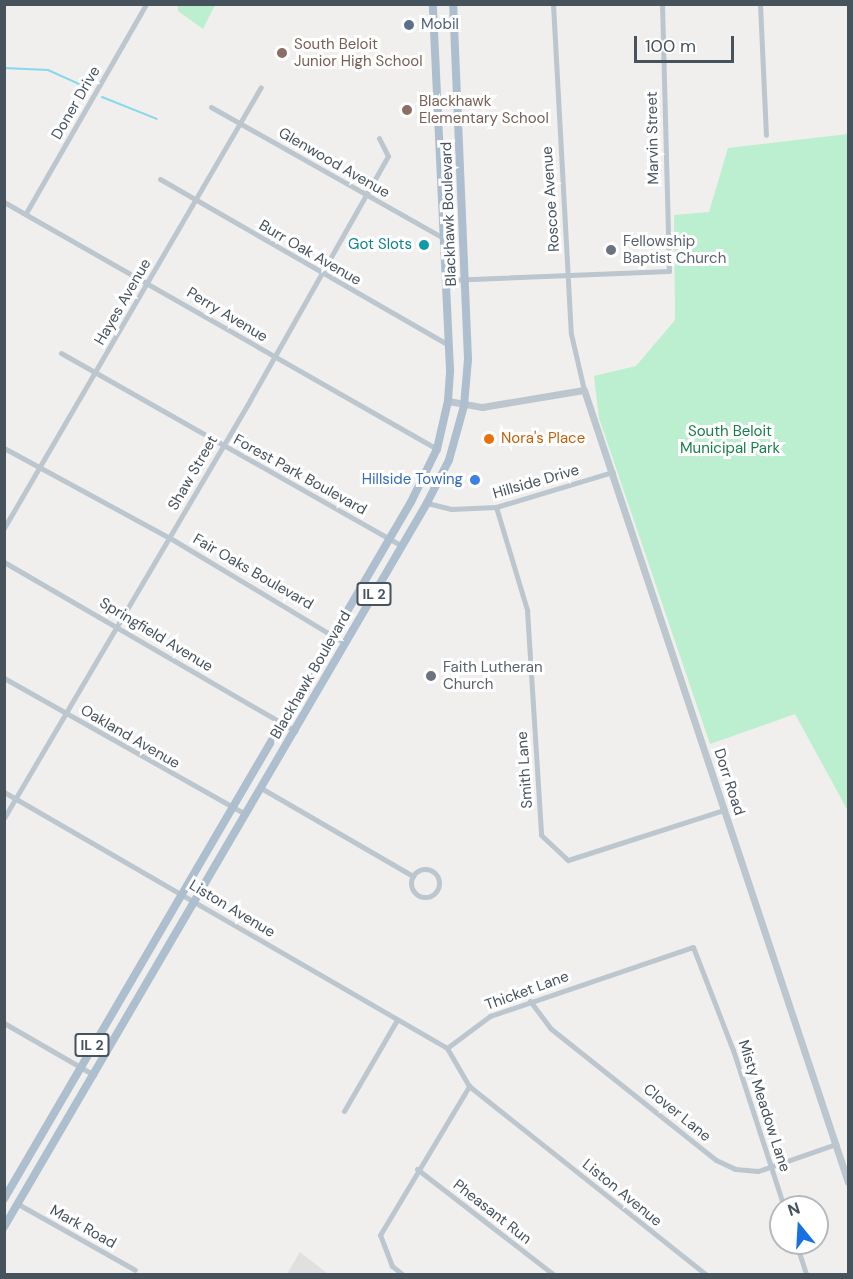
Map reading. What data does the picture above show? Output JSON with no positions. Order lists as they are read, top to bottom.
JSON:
{
  "streets": {
    "main road": ["Blackhawk Boulevard", "IL 2"],
    "street": [
      "Doner Drive",
      "Marvin Street",
      "Glenwood Avenue",
      "Roscoe Avenue",
      "Burr Oak Avenue",
      "Hayes Avenue",
      "Perry Avenue",
      "Shaw Street",
      "Forest Park Boulevard",
      "Hillside Drive",
      "Fair Oaks Boulevard",
      "Springfield Avenue",
      "Oakland Avenue",
      "Smith Lane",
      "Dorr Road",
      "Liston Avenue",
      "Thicket Lane",
      "Misty Meadow Lane",
      "Clover Lane",
      "Pheasant Run",
      "Mark Road"
    ]
  },
  "crossings": [
    ["Doner Drive", "Perry Avenue"],
    ["Marvin Street", "Roscoe Avenue"],
    ["Glenwood Avenue", "Blackhawk Boulevard"],
    ["Glenwood Avenue", "Hayes Avenue"],
    ["Glenwood Avenue", "Shaw Street"],
    ["Roscoe Avenue", "Dorr Road"],
    ["Blackhawk Boulevard", "Burr Oak Avenue"],
    ["Blackhawk Boulevard", "Perry Avenue"],
    ["Blackhawk Boulevard", "Forest Park Boulevard"],
    ["Blackhawk Boulevard", "Hillside Drive"],
    ["Blackhawk Boulevard", "Fair Oaks Boulevard"],
    ["Blackhawk Boulevard", "IL 2"],
    ["Blackhawk Boulevard", "Springfield Avenue"],
    ["Blackhawk Boulevard", "Oakland Avenue"],
    ["Blackhawk Boulevard", "Liston Avenue"],
    ["Blackhawk Boulevard", "Mark Road"],
    ["Burr Oak Avenue", "Hayes Avenue"],
    ["Burr Oak Avenue", "Shaw Street"],
    ["Hayes Avenue", "Perry Avenue"],
    ["Hayes Avenue", "Forest Park Boulevard"],
    ["Hayes Avenue", "Fair Oaks Boulevard"],
    ["Perry Avenue", "Shaw Street"],
    ["Shaw Street", "Forest Park Boulevard"],
    ["Shaw Street", "Fair Oaks Boulevard"],
    ["Shaw Street", "Springfield Avenue"],
    ["Shaw Street", "Oakland Avenue"],
    ["Shaw Street", "Liston Avenue"],
    ["Hillside Drive", "Smith Lane"],
    ["Hillside Drive", "Dorr Road"],
    ["IL 2", "Mark Road"],
    ["Smith Lane", "Dorr Road"],
    ["Dorr Road", "Clover Lane"],
    ["Liston Avenue", "Thicket Lane"],
    ["Thicket Lane", "Misty Meadow Lane"],
    ["Thicket Lane", "Clover Lane"],
    ["Misty Meadow Lane", "Clover Lane"]
  ],
  "parks": ["South Beloit Municipal Park"],
  "places": [
    "Mobil",
    "South Beloit Junior High School",
    "Blackhawk Elementary School",
    "Got Slots",
    "Fellowship Baptist Church",
    "Nora's Place",
    "Hillside Towing",
    "Faith Lutheran Church"
  ],
  "scale_bar": "100 m",
  "north": "top"
}
